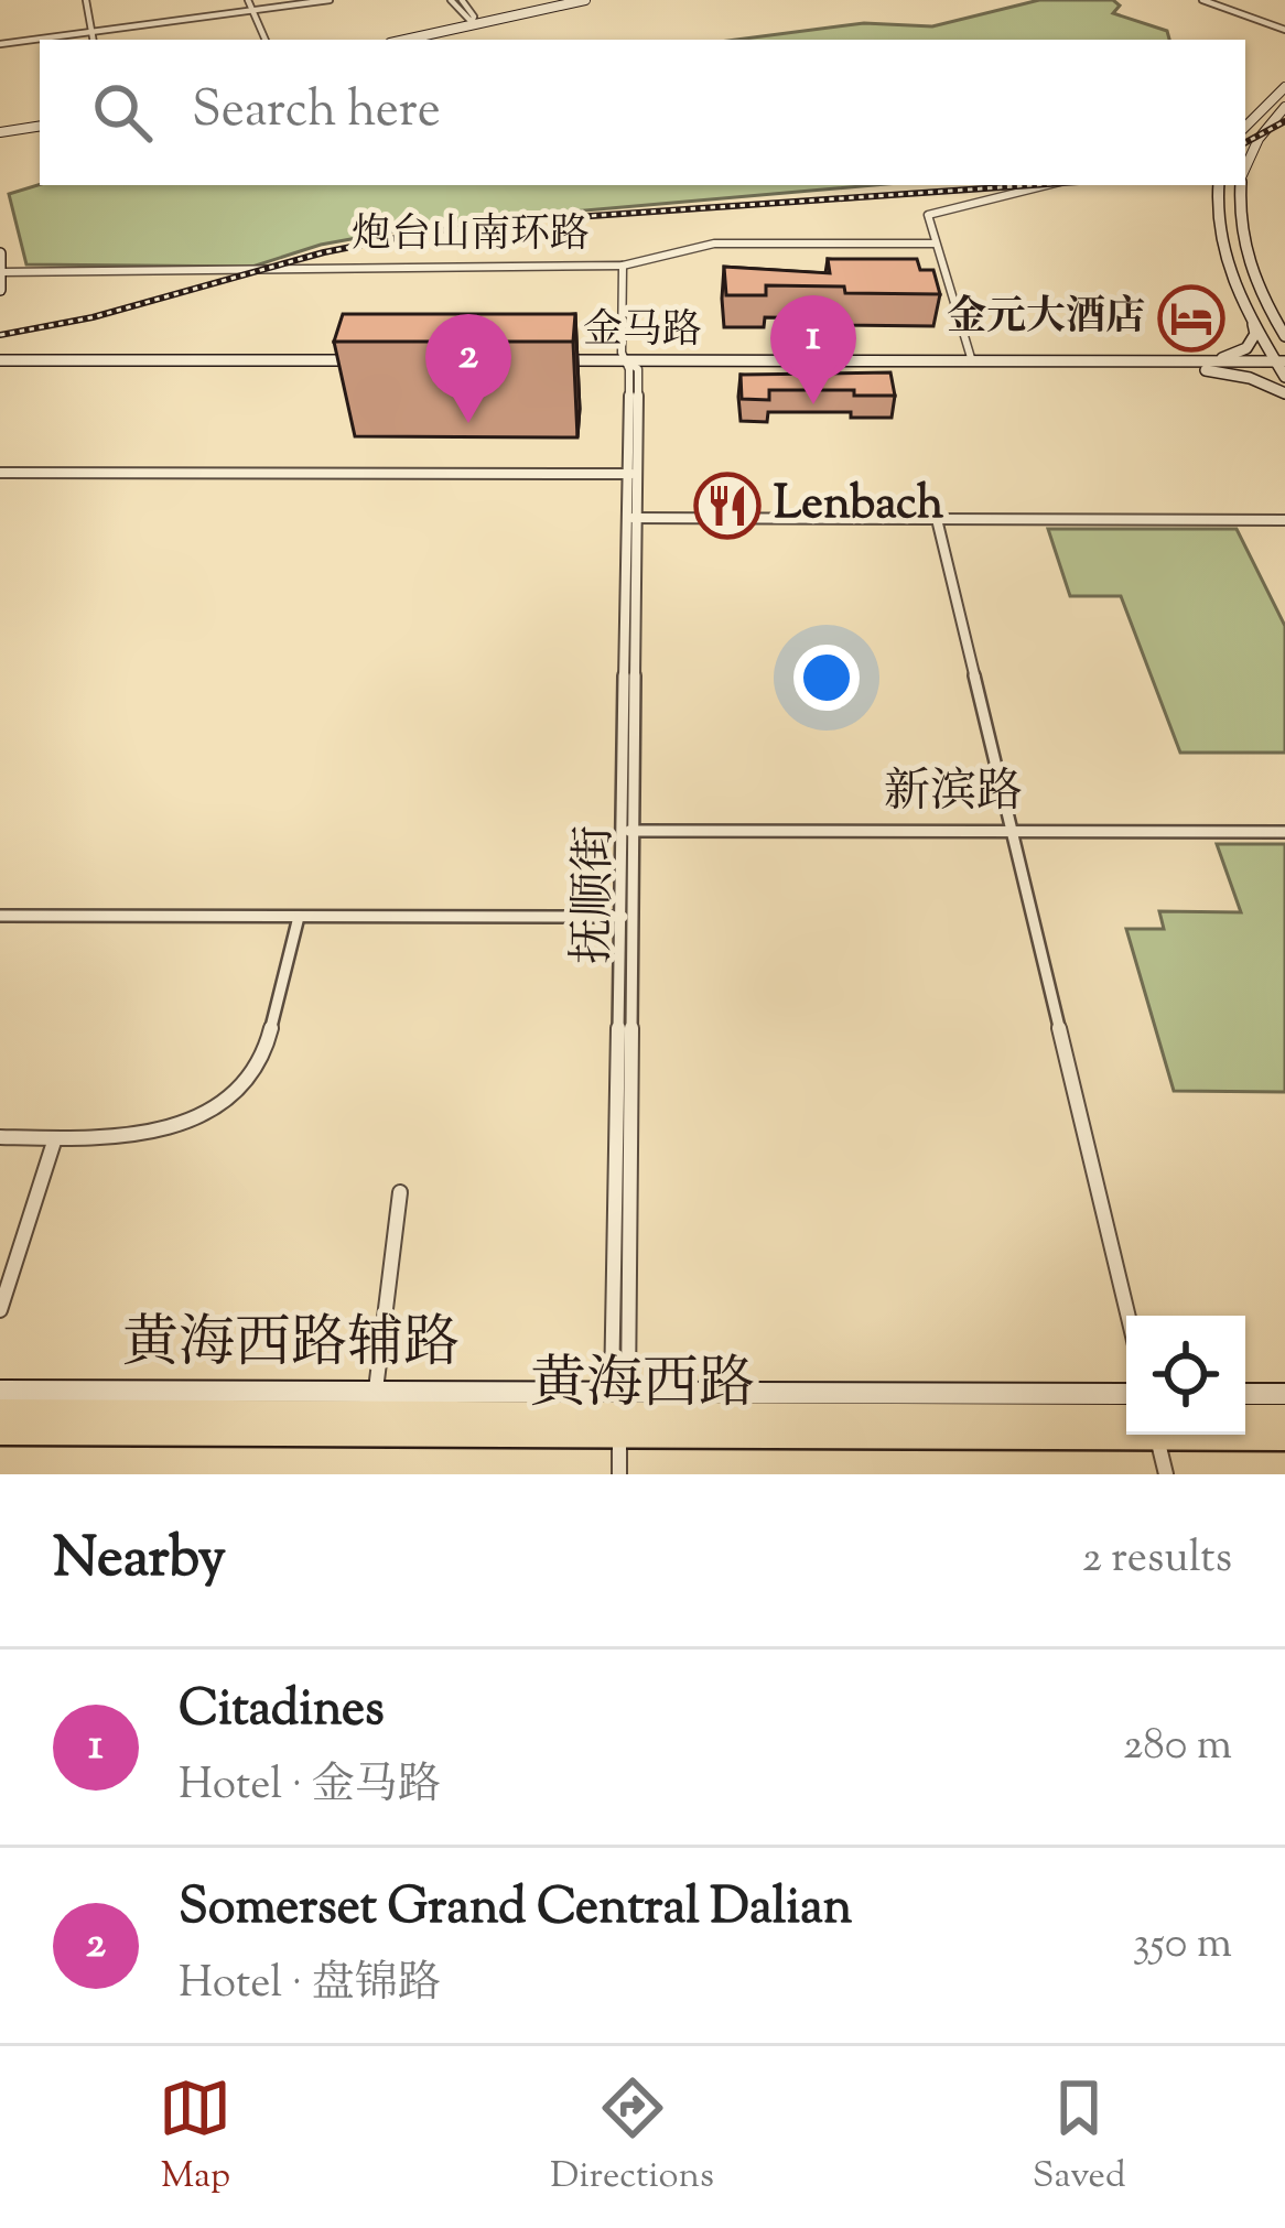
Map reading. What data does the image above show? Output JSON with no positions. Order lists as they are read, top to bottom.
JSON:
{
  "streets": {
    "main road": ["金马路", "黄海西路辅路", "黄海西路"],
    "street": ["炮台山南环路", "新滨路", "抚顺街"]
  },
  "crossings": [
    ["炮台山南环路", "抚顺街"],
    ["金马路", "抚顺街"],
    ["新滨路", "抚顺街"],
    ["抚顺街", "黄海西路"],
    ["黄海西路辅路", "黄海西路"]
  ],
  "places": {
    "hotel": ["金元大酒店"],
    "restaurant": ["Lenbach"]
  },
  "page": {
    "search": "Search here",
    "pins": ["1", "2"],
    "heading": ["Nearby", "2 results"],
    "list": [
      {
        "mark": "1",
        "name": "Citadines",
        "note": "Hotel · 金马路",
        "value": "280 m"
      },
      {
        "mark": "2",
        "name": "Somerset Grand Central Dalian",
        "note": "Hotel · 盘锦路",
        "value": "350 m"
      }
    ],
    "nav": ["Map", "Directions", "Saved"]
  }
}
